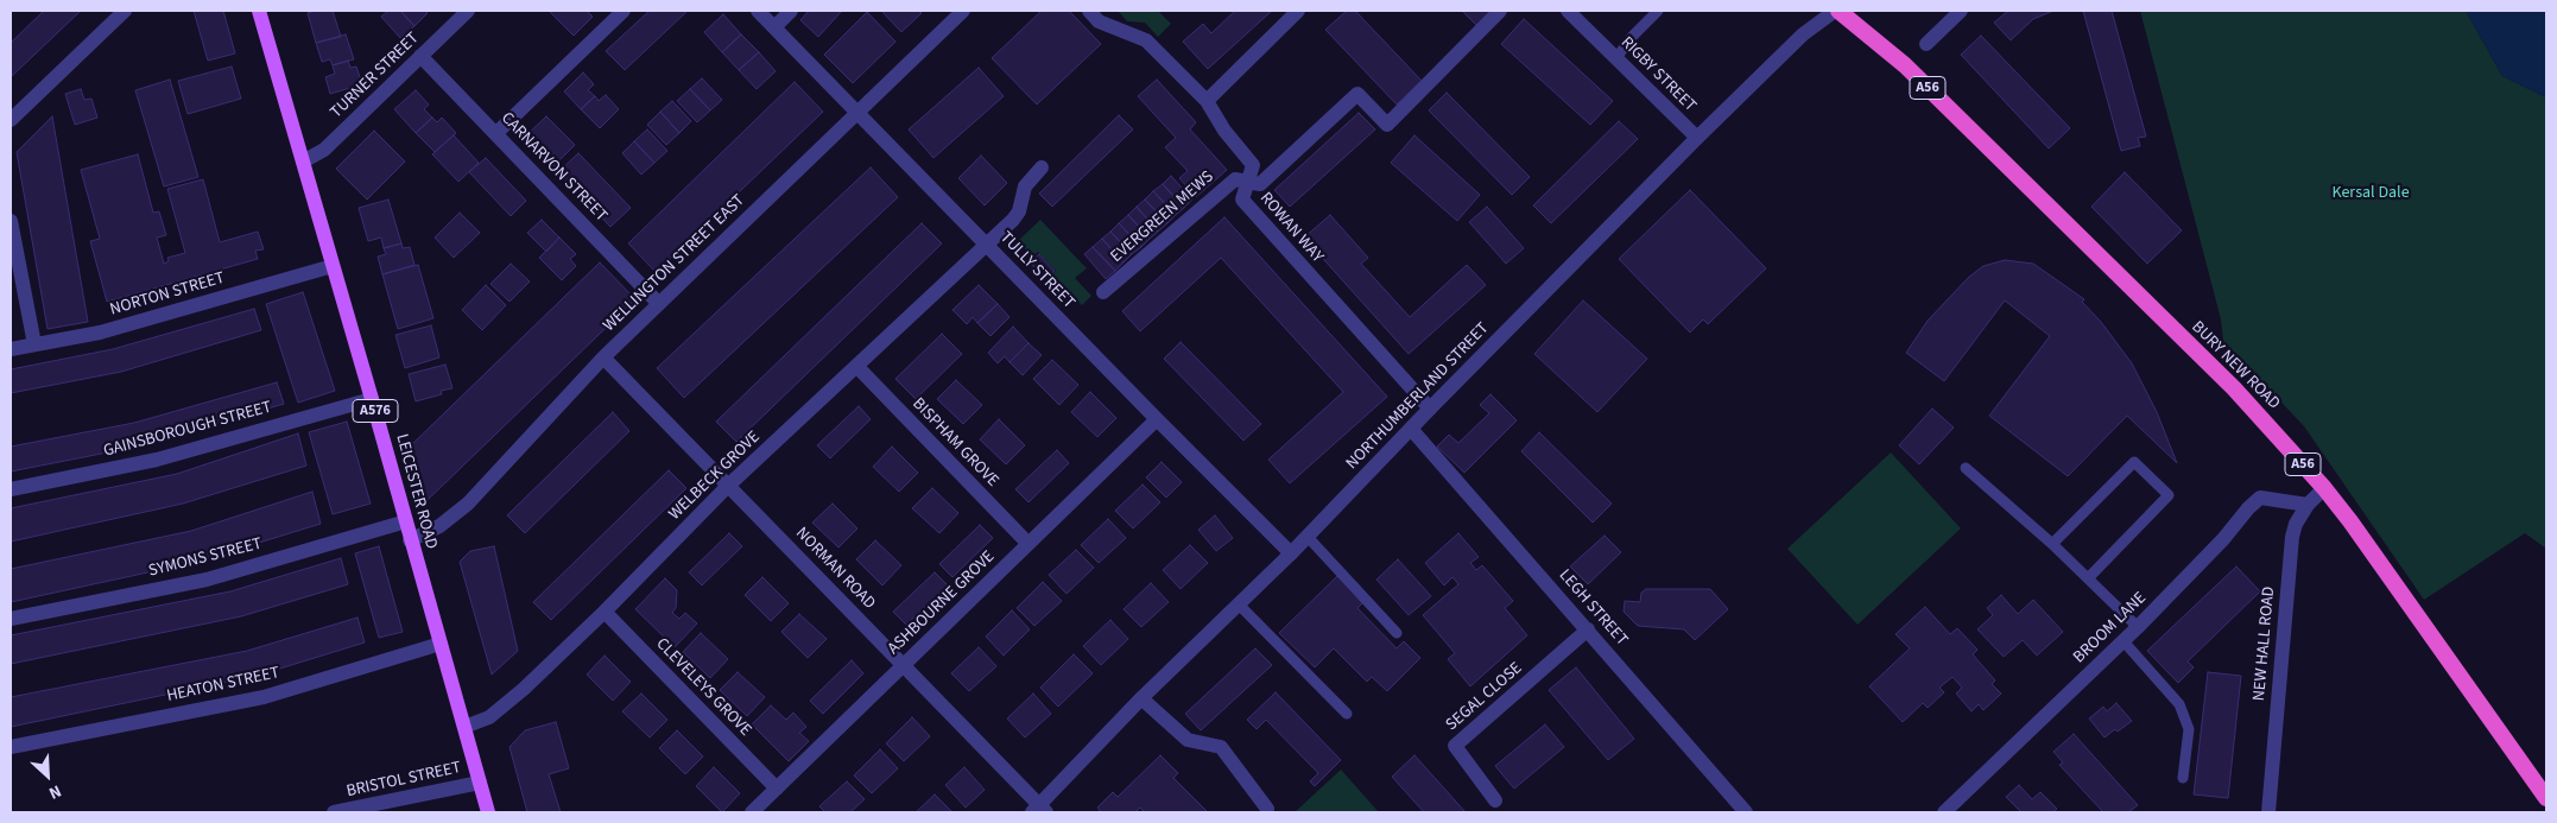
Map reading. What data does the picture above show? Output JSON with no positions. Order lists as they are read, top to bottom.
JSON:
{
  "streets": {
    "highway": ["A56", "BURY NEW ROAD"],
    "main road": ["A576", "LEICESTER ROAD"],
    "street": [
      "RIGBY STREET",
      "TURNER STREET",
      "CARNARVON STREET",
      "EVERGREEN MEWS",
      "ROWAN WAY",
      "WELLINGTON STREET EAST",
      "TULLY STREET",
      "NORTON STREET",
      "NORTHUMBERLAND STREET",
      "GAINSBOROUGH STREET",
      "BISPHAM GROVE",
      "WELBECK GROVE",
      "SYMONS STREET",
      "NORMAN ROAD",
      "ASHBOURNE GROVE",
      "LEGH STREET",
      "BROOM LANE",
      "NEW HALL ROAD",
      "HEATON STREET",
      "CLEVELEYS GROVE",
      "SEGAL CLOSE",
      "BRISTOL STREET"
    ]
  },
  "crossings": [
    ["RIGBY STREET", "NORTHUMBERLAND STREET"],
    ["TURNER STREET", "CARNARVON STREET"],
    ["TURNER STREET", "LEICESTER ROAD"],
    ["CARNARVON STREET", "WELLINGTON STREET EAST"],
    ["EVERGREEN MEWS", "ROWAN WAY"],
    ["ROWAN WAY", "NORTHUMBERLAND STREET"],
    ["WELLINGTON STREET EAST", "TULLY STREET"],
    ["WELLINGTON STREET EAST", "LEICESTER ROAD"],
    ["WELLINGTON STREET EAST", "NORMAN ROAD"],
    ["TULLY STREET", "NORTHUMBERLAND STREET"],
    ["TULLY STREET", "WELBECK GROVE"],
    ["TULLY STREET", "ASHBOURNE GROVE"],
    ["NORTON STREET", "LEICESTER ROAD"],
    ["BURY NEW ROAD", "NORTHUMBERLAND STREET"],
    ["BURY NEW ROAD", "NEW HALL ROAD"],
    ["NORTHUMBERLAND STREET", "NORMAN ROAD"],
    ["NORTHUMBERLAND STREET", "LEGH STREET"],
    ["GAINSBOROUGH STREET", "LEICESTER ROAD"],
    ["BISPHAM GROVE", "WELBECK GROVE"],
    ["BISPHAM GROVE", "ASHBOURNE GROVE"],
    ["WELBECK GROVE", "LEICESTER ROAD"],
    ["WELBECK GROVE", "NORMAN ROAD"],
    ["WELBECK GROVE", "CLEVELEYS GROVE"],
    ["LEICESTER ROAD", "SYMONS STREET"],
    ["LEICESTER ROAD", "HEATON STREET"],
    ["LEICESTER ROAD", "BRISTOL STREET"],
    ["NORMAN ROAD", "ASHBOURNE GROVE"],
    ["ASHBOURNE GROVE", "CLEVELEYS GROVE"],
    ["LEGH STREET", "SEGAL CLOSE"],
    ["BROOM LANE", "NEW HALL ROAD"]
  ],
  "parks": ["Kersal Dale"],
  "north": "bottom right"
}
